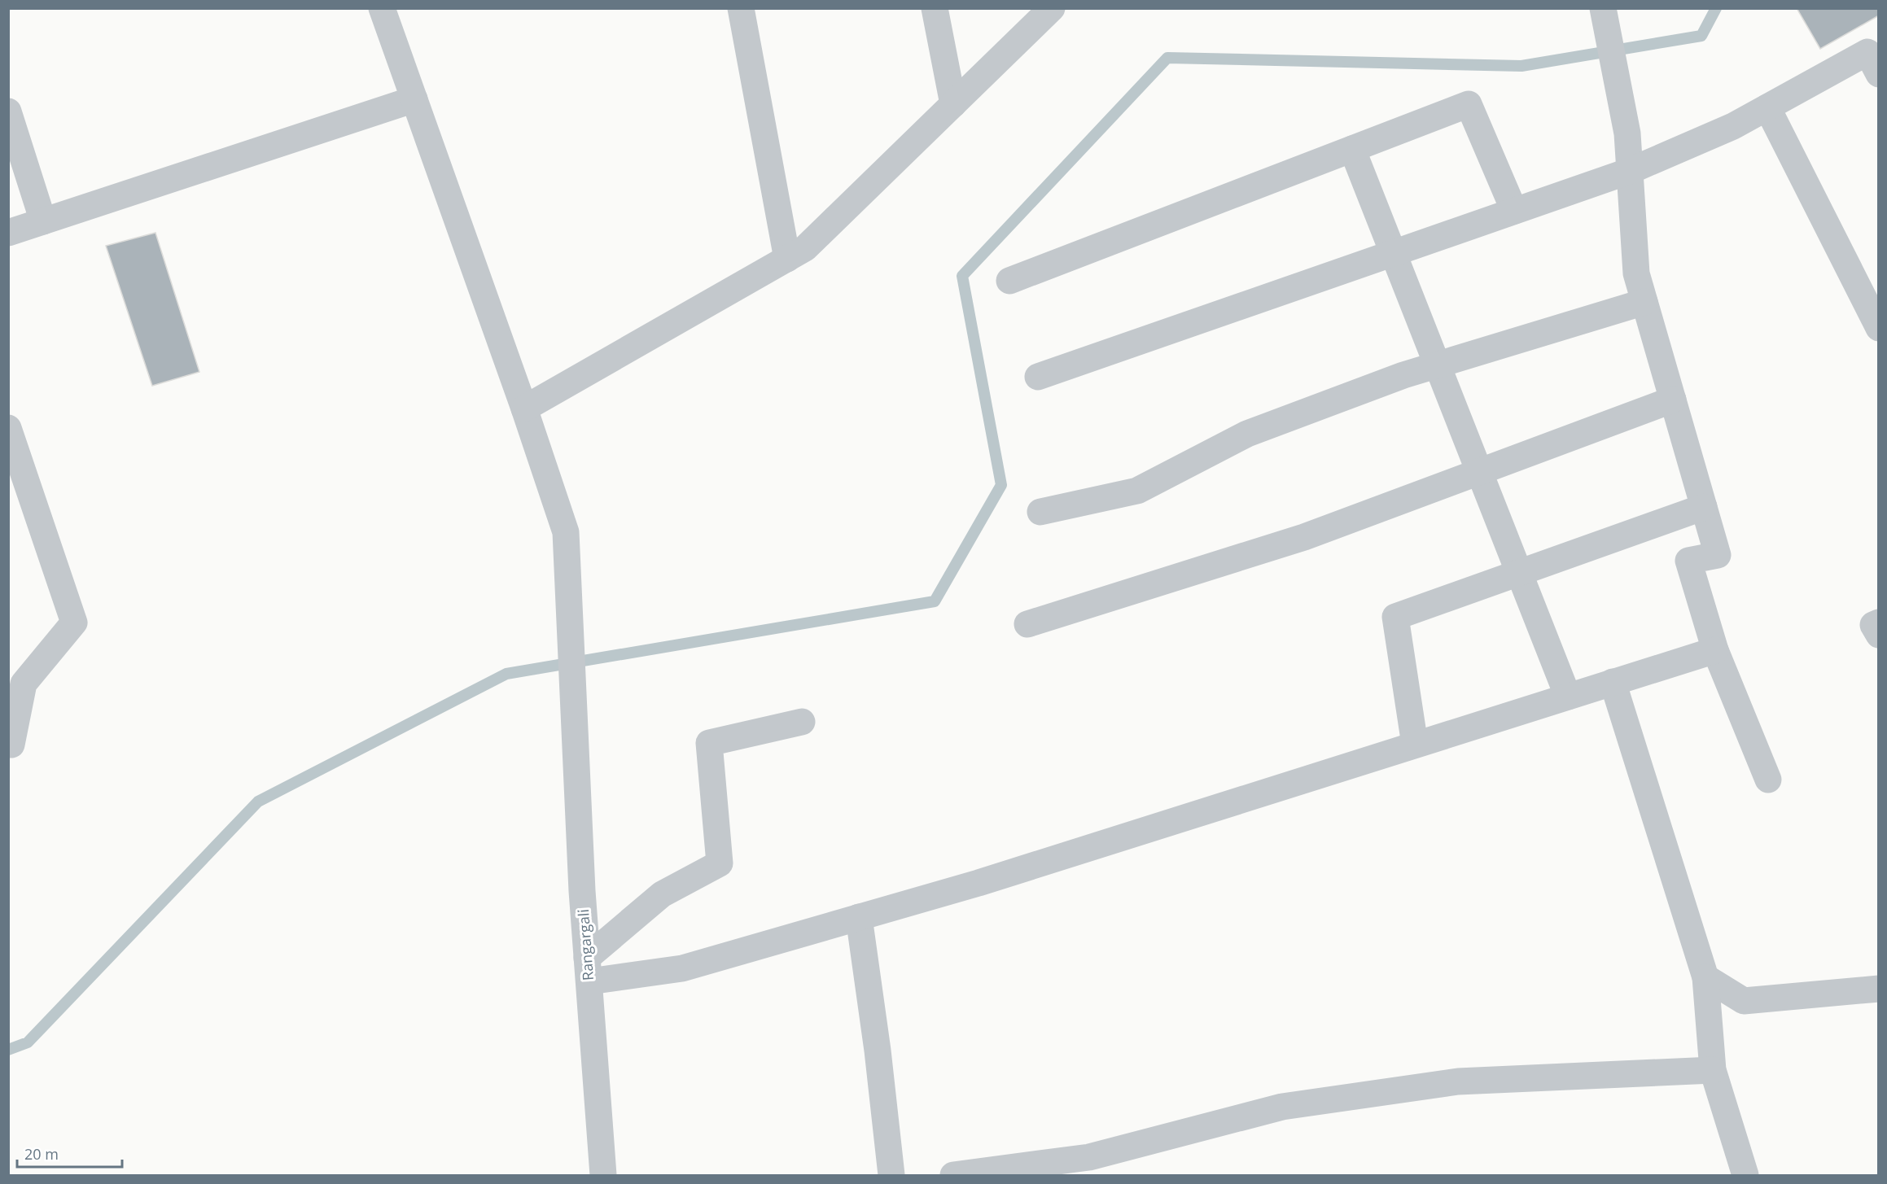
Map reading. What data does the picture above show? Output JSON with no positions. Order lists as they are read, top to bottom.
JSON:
{
  "streets": {
    "street": ["Rangargali"]
  },
  "scale_bar": "20 m"
}
